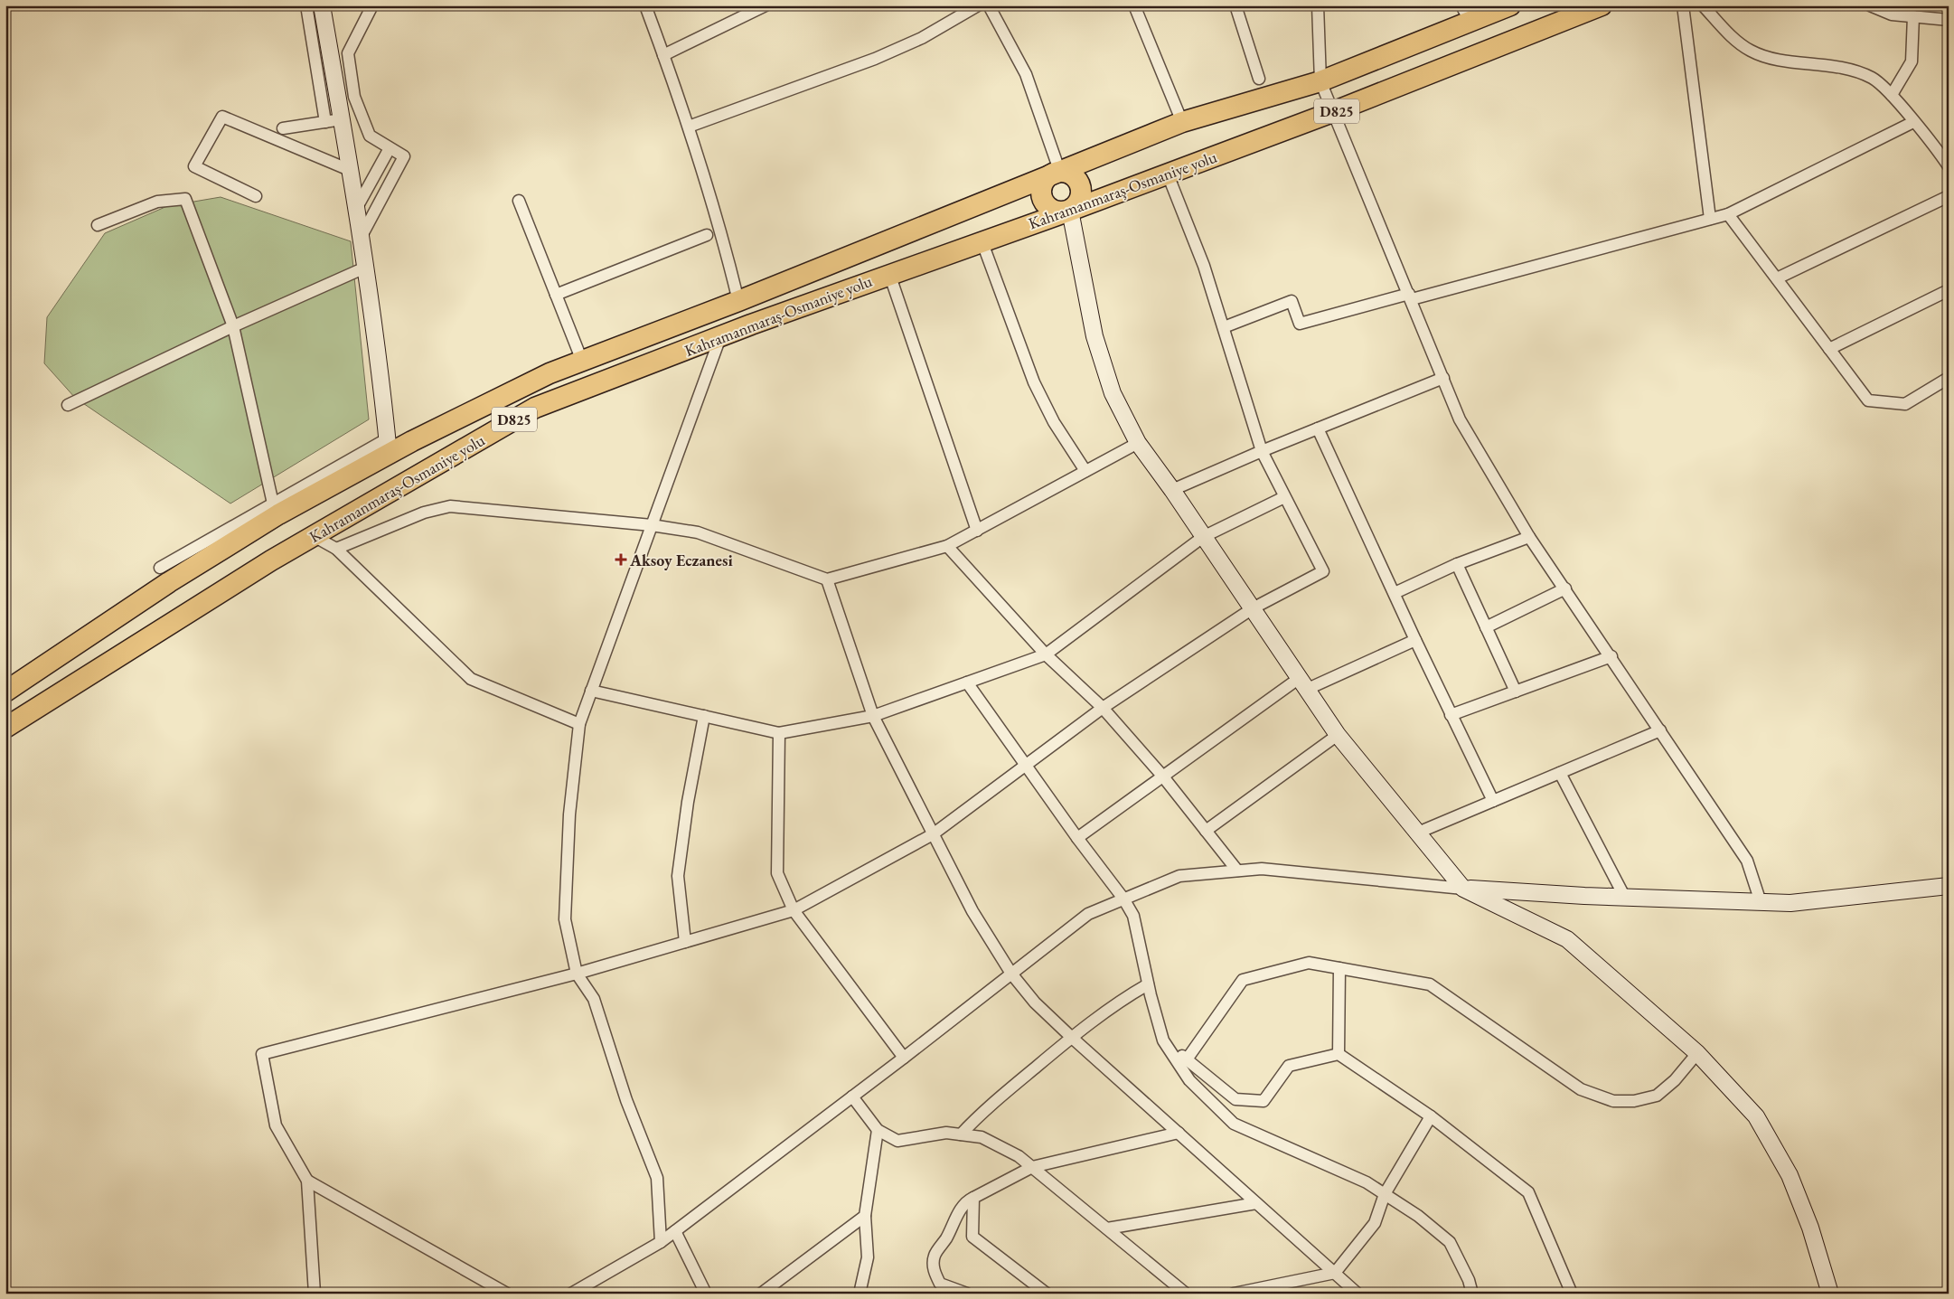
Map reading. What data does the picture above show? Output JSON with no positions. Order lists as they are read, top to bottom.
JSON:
{
  "streets": {
    "highway": ["D825", "Kahramanmaraş-Osmaniye yolu"]
  },
  "places": {
    "health": ["Aksoy Eczanesi"]
  }
}
